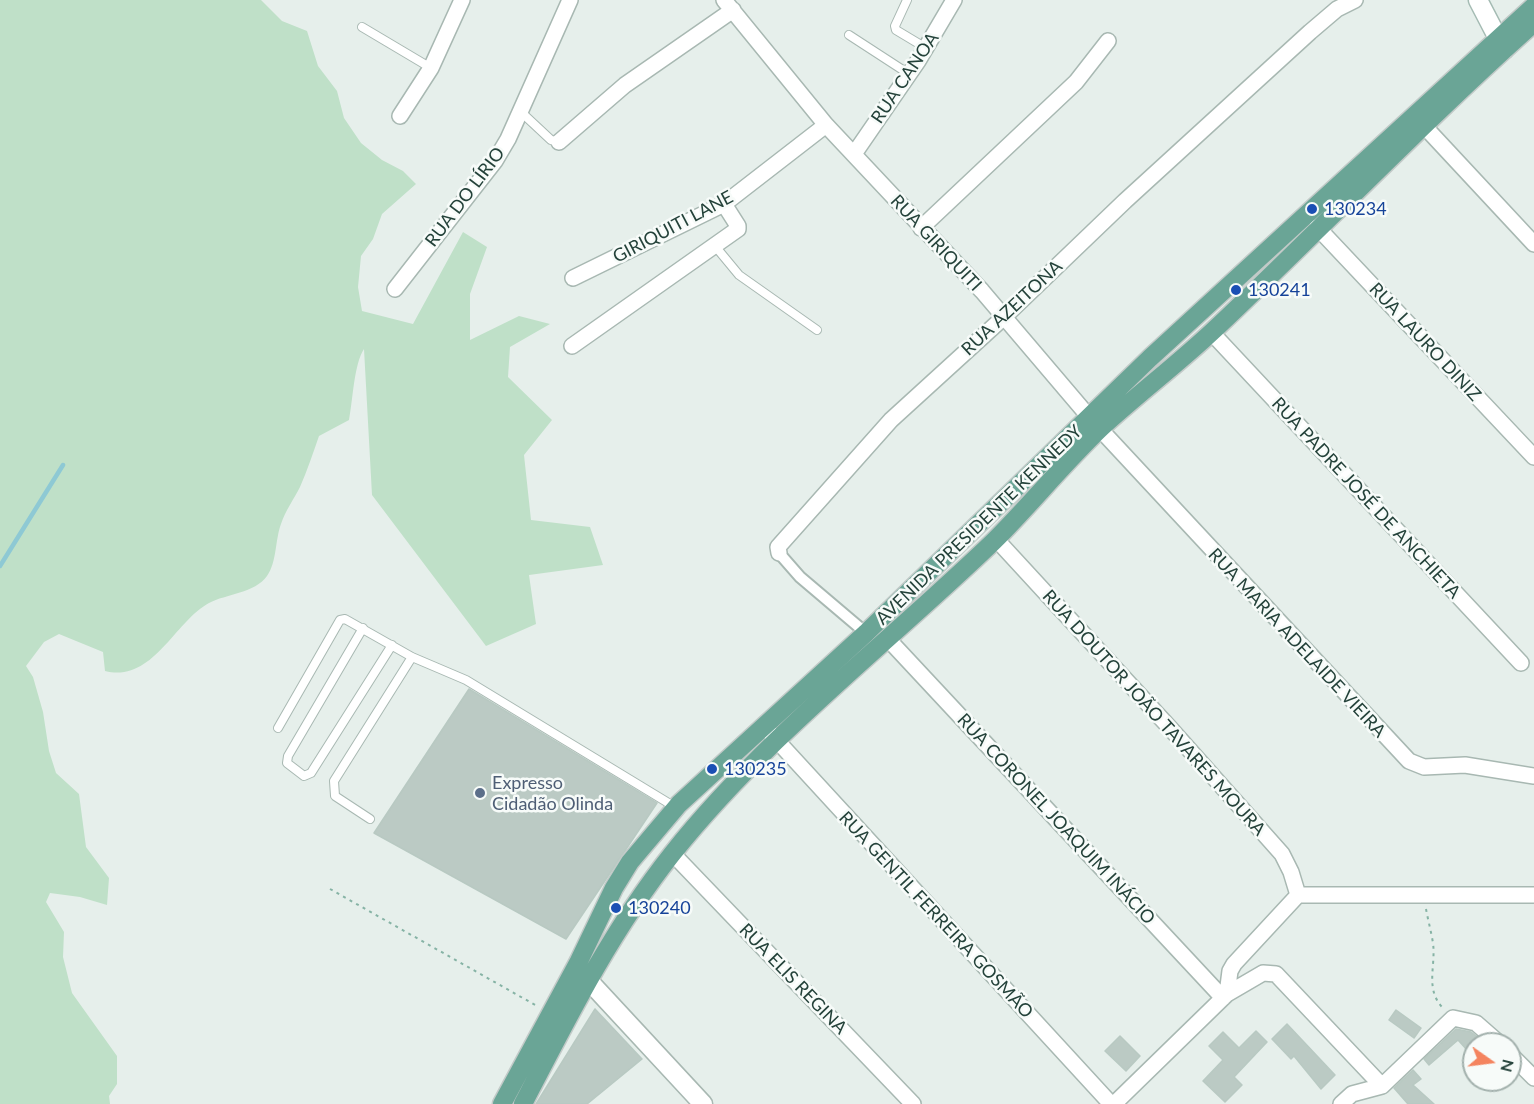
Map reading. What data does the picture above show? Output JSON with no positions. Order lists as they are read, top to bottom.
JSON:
{
  "streets": {
    "main road": ["AVENIDA PRESIDENTE KENNEDY"],
    "street": [
      "RUA CANOA",
      "RUA DO LÍRIO",
      "GIRIQUITI LANE",
      "RUA GIRIQUITI",
      "RUA AZEITONA",
      "RUA LAURO DINIZ",
      "RUA PADRE JOSÉ DE ANCHIETA",
      "RUA MARIA ADELAIDE VIEIRA",
      "RUA DOUTOR JOÃO TAVARES MOURA",
      "RUA CORONEL JOAQUIM INÁCIO",
      "RUA GENTIL FERREIRA GOSMÃO",
      "RUA ELIS REGINA"
    ]
  },
  "crossings": [
    ["RUA CANOA", "RUA GIRIQUITI"],
    ["GIRIQUITI LANE", "RUA GIRIQUITI"],
    ["RUA GIRIQUITI", "RUA AZEITONA"],
    ["RUA GIRIQUITI", "AVENIDA PRESIDENTE KENNEDY"],
    ["RUA GIRIQUITI", "RUA MARIA ADELAIDE VIEIRA"],
    ["RUA AZEITONA", "AVENIDA PRESIDENTE KENNEDY"],
    ["RUA LAURO DINIZ", "AVENIDA PRESIDENTE KENNEDY"],
    ["RUA PADRE JOSÉ DE ANCHIETA", "AVENIDA PRESIDENTE KENNEDY"],
    ["AVENIDA PRESIDENTE KENNEDY", "RUA MARIA ADELAIDE VIEIRA"],
    ["AVENIDA PRESIDENTE KENNEDY", "RUA DOUTOR JOÃO TAVARES MOURA"],
    ["AVENIDA PRESIDENTE KENNEDY", "RUA CORONEL JOAQUIM INÁCIO"],
    ["AVENIDA PRESIDENTE KENNEDY", "RUA GENTIL FERREIRA GOSMÃO"],
    ["AVENIDA PRESIDENTE KENNEDY", "RUA ELIS REGINA"]
  ],
  "places": [
    "130234",
    "130241",
    "130235",
    "Expresso Cidadão Olinda",
    "130240"
  ],
  "north": "right"
}
